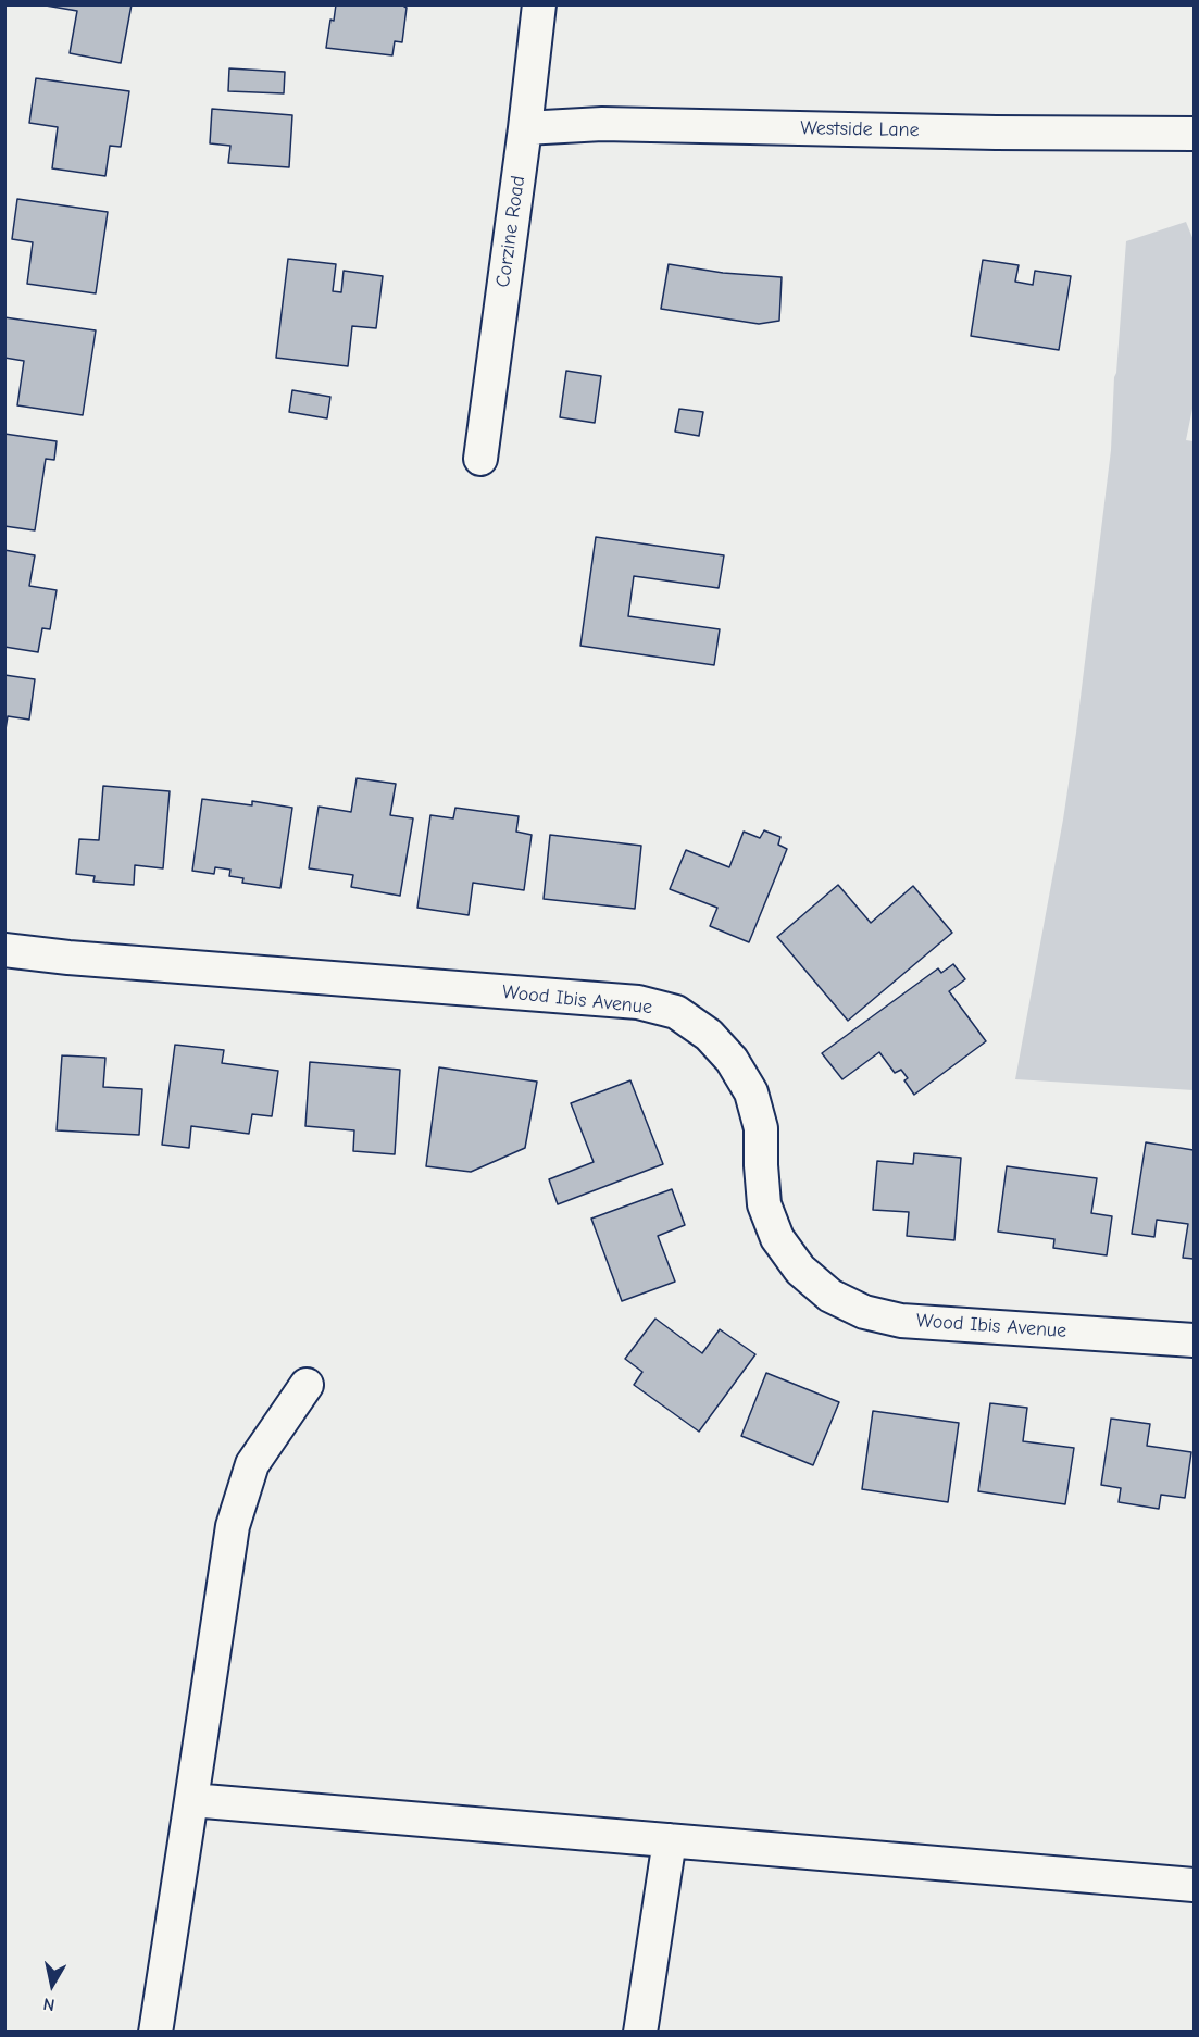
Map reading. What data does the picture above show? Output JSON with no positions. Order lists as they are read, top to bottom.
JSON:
{
  "streets": {
    "street": ["Westside Lane", "Corzine Road", "Wood Ibis Avenue"]
  },
  "crossings": [
    ["Westside Lane", "Corzine Road"]
  ],
  "north": "bottom"
}
